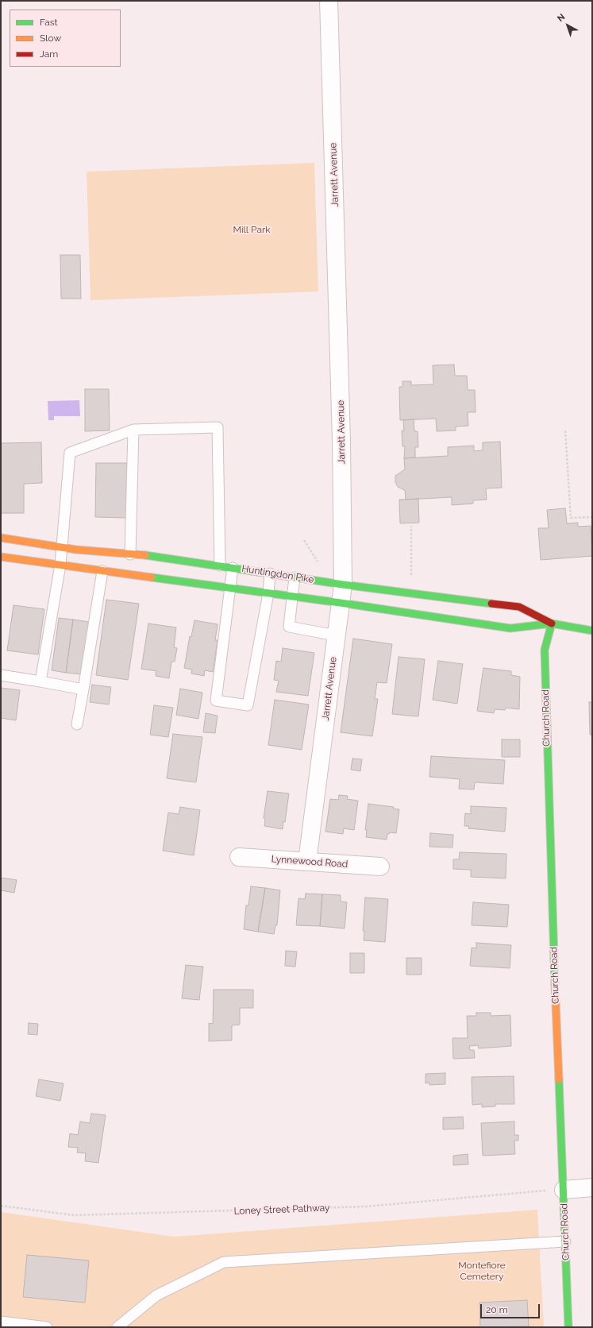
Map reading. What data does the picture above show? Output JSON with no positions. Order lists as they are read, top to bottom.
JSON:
{
  "streets": {
    "main road": ["Huntingdon Pike", "Church Road"],
    "street": ["Jarrett Avenue", "Lynnewood Road"],
    "path": ["Loney Street Pathway"]
  },
  "crossings": [
    ["Jarrett Avenue", "Huntingdon Pike"],
    ["Jarrett Avenue", "Lynnewood Road"],
    ["Huntingdon Pike", "Church Road"],
    ["Church Road", "Loney Street Pathway"]
  ],
  "parks": ["Mill Park", "Montefiore Cemetery"],
  "legend": ["Fast", "Slow", "Jam"],
  "scale_bar": "20 m",
  "north": "top left"
}
